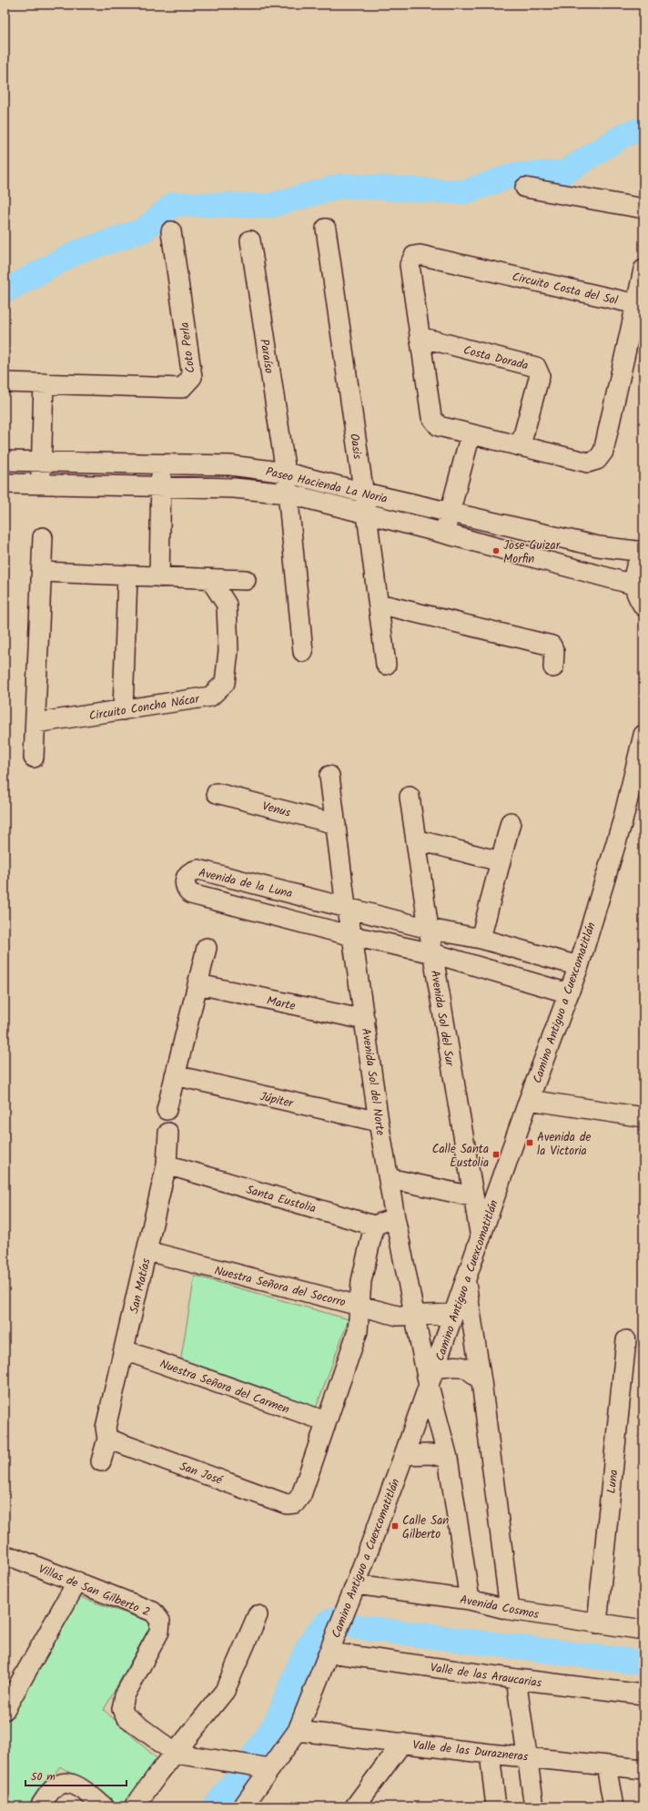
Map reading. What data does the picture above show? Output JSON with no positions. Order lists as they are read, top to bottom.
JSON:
{
  "streets": {
    "street": [
      "Circuito Costa del Sol",
      "Coto Perla",
      "Paraíso",
      "Costa Dorada",
      "Oasis",
      "Paseo Hacienda La Noria",
      "Circuito Concha Nácar",
      "Venus",
      "Avenida de la Luna",
      "Marte",
      "Camino Antiguo a Cuexcomatitlán",
      "Avenida Sol del Sur",
      "Avenida Sol del Norte",
      "Júpiter",
      "Santa Eustolia",
      "San Matías",
      "Nuestra Señora del Socorro",
      "Nuestra Señora del Carmen",
      "San José",
      "Luna",
      "Villas de San Gilberto 2",
      "Avenida Cosmos",
      "Valle de las Araucarias",
      "Valle de las Durazneras"
    ]
  },
  "crossings": [
    ["Circuito Costa del Sol", "Costa Dorada"],
    ["Paraíso", "Paseo Hacienda La Noria"],
    ["Oasis", "Paseo Hacienda La Noria"],
    ["Venus", "Avenida Sol del Norte"],
    ["Avenida de la Luna", "Camino Antiguo a Cuexcomatitlán"],
    ["Avenida de la Luna", "Avenida Sol del Sur"],
    ["Avenida de la Luna", "Avenida Sol del Norte"],
    ["Marte", "Avenida Sol del Norte"],
    ["Camino Antiguo a Cuexcomatitlán", "Avenida Sol del Sur"],
    ["Camino Antiguo a Cuexcomatitlán", "Avenida Sol del Norte"],
    ["Camino Antiguo a Cuexcomatitlán", "Nuestra Señora del Socorro"],
    ["Camino Antiguo a Cuexcomatitlán", "Villas de San Gilberto 2"],
    ["Camino Antiguo a Cuexcomatitlán", "Avenida Cosmos"],
    ["Camino Antiguo a Cuexcomatitlán", "Valle de las Araucarias"],
    ["Camino Antiguo a Cuexcomatitlán", "Valle de las Durazneras"],
    ["Avenida Sol del Norte", "Júpiter"],
    ["Avenida Sol del Norte", "Nuestra Señora del Socorro"],
    ["Avenida Sol del Norte", "Avenida Cosmos"],
    ["Santa Eustolia", "San Matías"],
    ["San Matías", "Nuestra Señora del Socorro"],
    ["San Matías", "Nuestra Señora del Carmen"],
    ["San Matías", "San José"],
    ["Nuestra Señora del Carmen", "San José"],
    ["Luna", "Avenida Cosmos"]
  ],
  "places": {
    "other": ["Jose Guizar Morfin"],
    "transit": ["Avenida de la Victoria", "Calle Santa Eustolia", "Calle San Gilberto"]
  },
  "scale_bar": "50 m"
}
